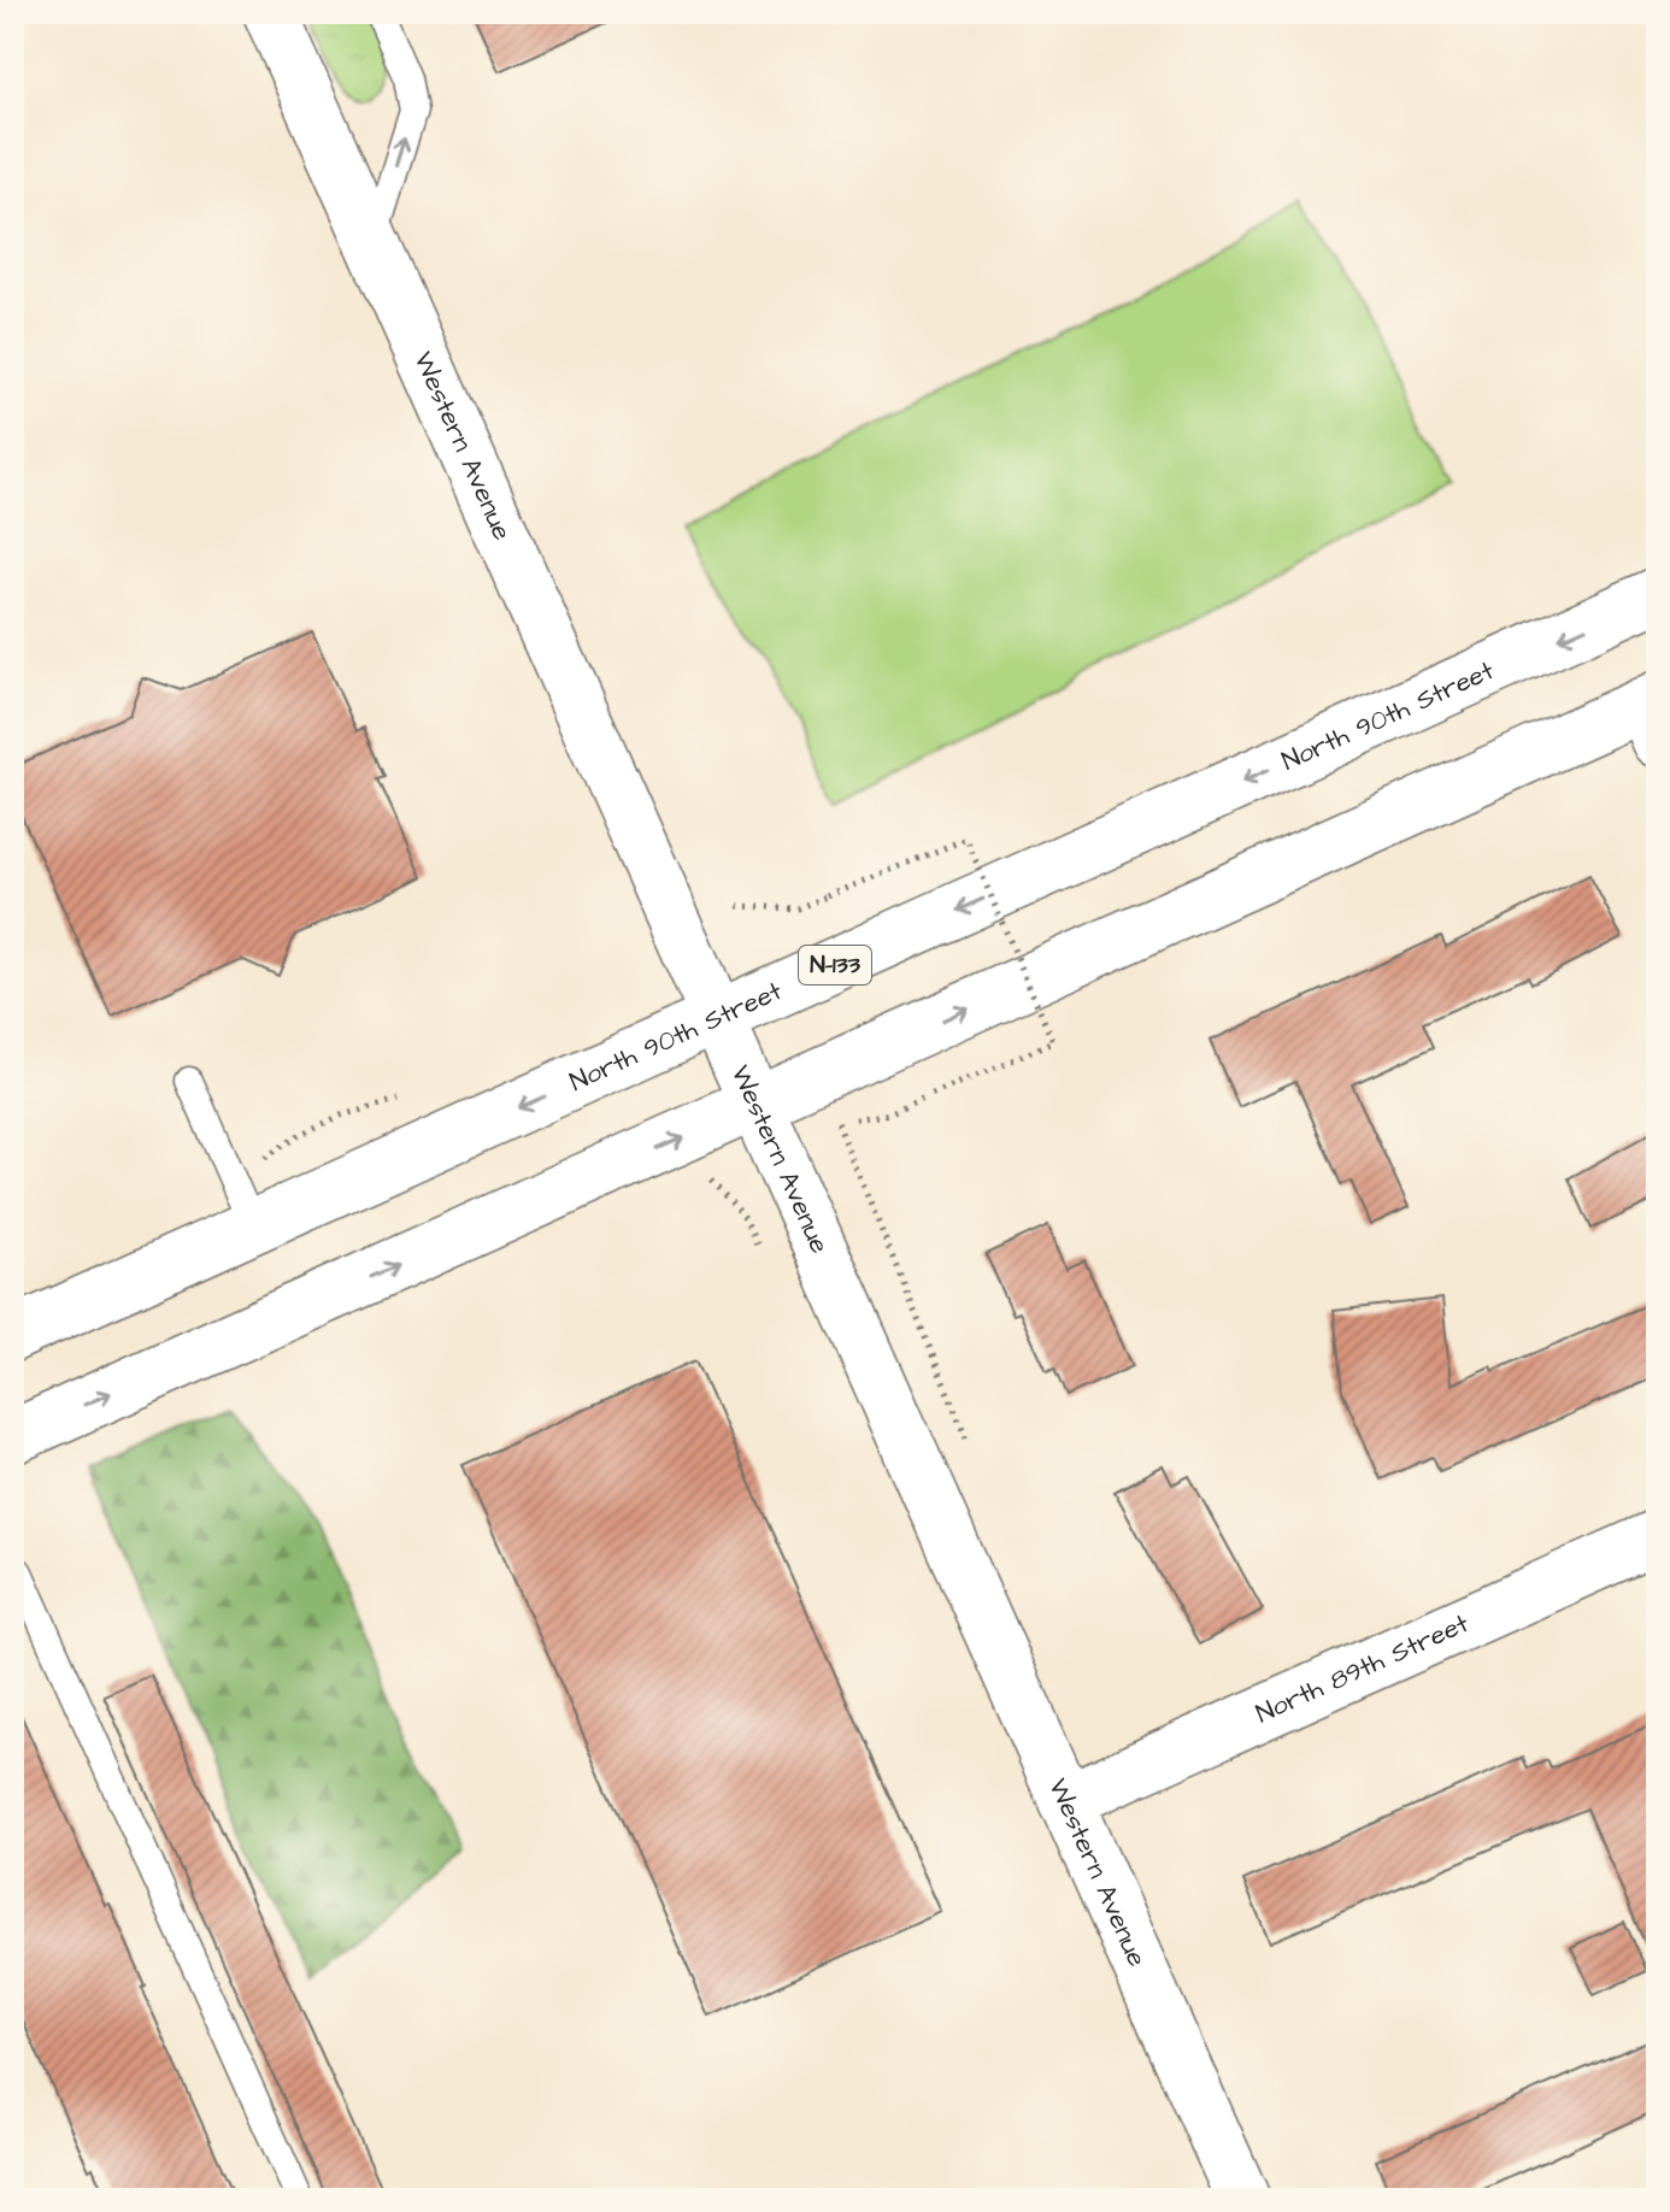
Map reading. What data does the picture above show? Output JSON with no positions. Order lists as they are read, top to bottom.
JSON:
{
  "streets": {
    "main road": [
      "Western Avenue",
      "North 90th Street",
      "N-133",
      "North 89th Street"
    ]
  },
  "crossings": [
    ["Western Avenue", "North 90th Street"],
    ["Western Avenue", "North 89th Street"]
  ]
}
